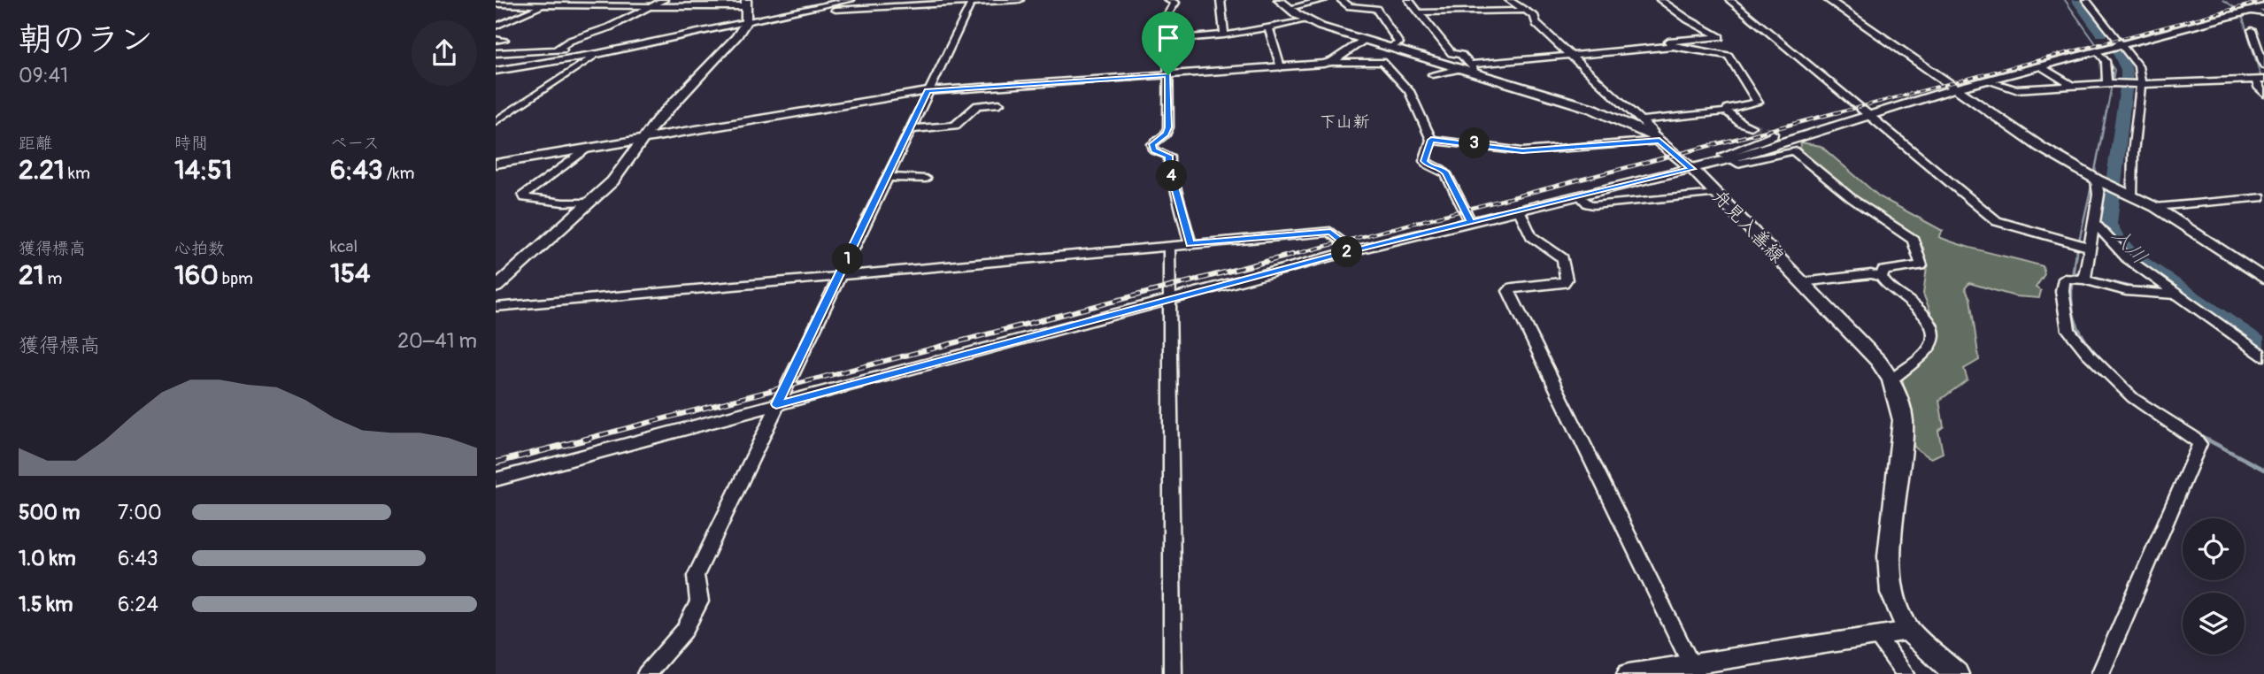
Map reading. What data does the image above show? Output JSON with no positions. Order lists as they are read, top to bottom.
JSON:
{
  "streets": {
    "main road": ["舟見入善線"]
  },
  "districts": ["下山新"],
  "water": ["入川"],
  "page": {
    "heading": ["朝のラン", "09:41"],
    "stats": [
      ["距離", "2.21 km"],
      ["時間", "14:51"],
      ["ペース", "6:43 /km"],
      ["獲得標高", "21 m"],
      ["心拍数", "160 bpm"],
      ["kcal", "154"]
    ],
    "pins": [
      "3",
      "4",
      "2",
      "1"
    ],
    "chart": ["獲得標高", "20–41 m"],
    "list": [
      {
        "name": "500 m",
        "note": "7:00"
      },
      {
        "name": "1.0 km",
        "note": "6:43"
      },
      {
        "name": "1.5 km",
        "note": "6:24"
      }
    ]
  }
}
